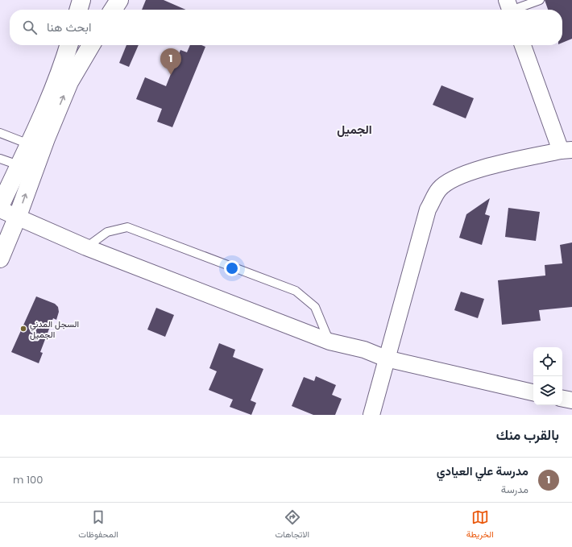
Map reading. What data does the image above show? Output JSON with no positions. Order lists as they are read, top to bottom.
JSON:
{
  "districts": ["الجميل"],
  "places": ["السجل المدني الجميل"],
  "page": {
    "search": "ابحث هنا",
    "pins": "1",
    "heading": "بالقرب منك",
    "list": [
      {
        "mark": "1",
        "name": "مدرسة علي العيادي",
        "note": "مدرسة",
        "value": "100 m"
      }
    ],
    "nav": ["الخريطة", "الاتجاهات", "المحفوظات"]
  }
}
